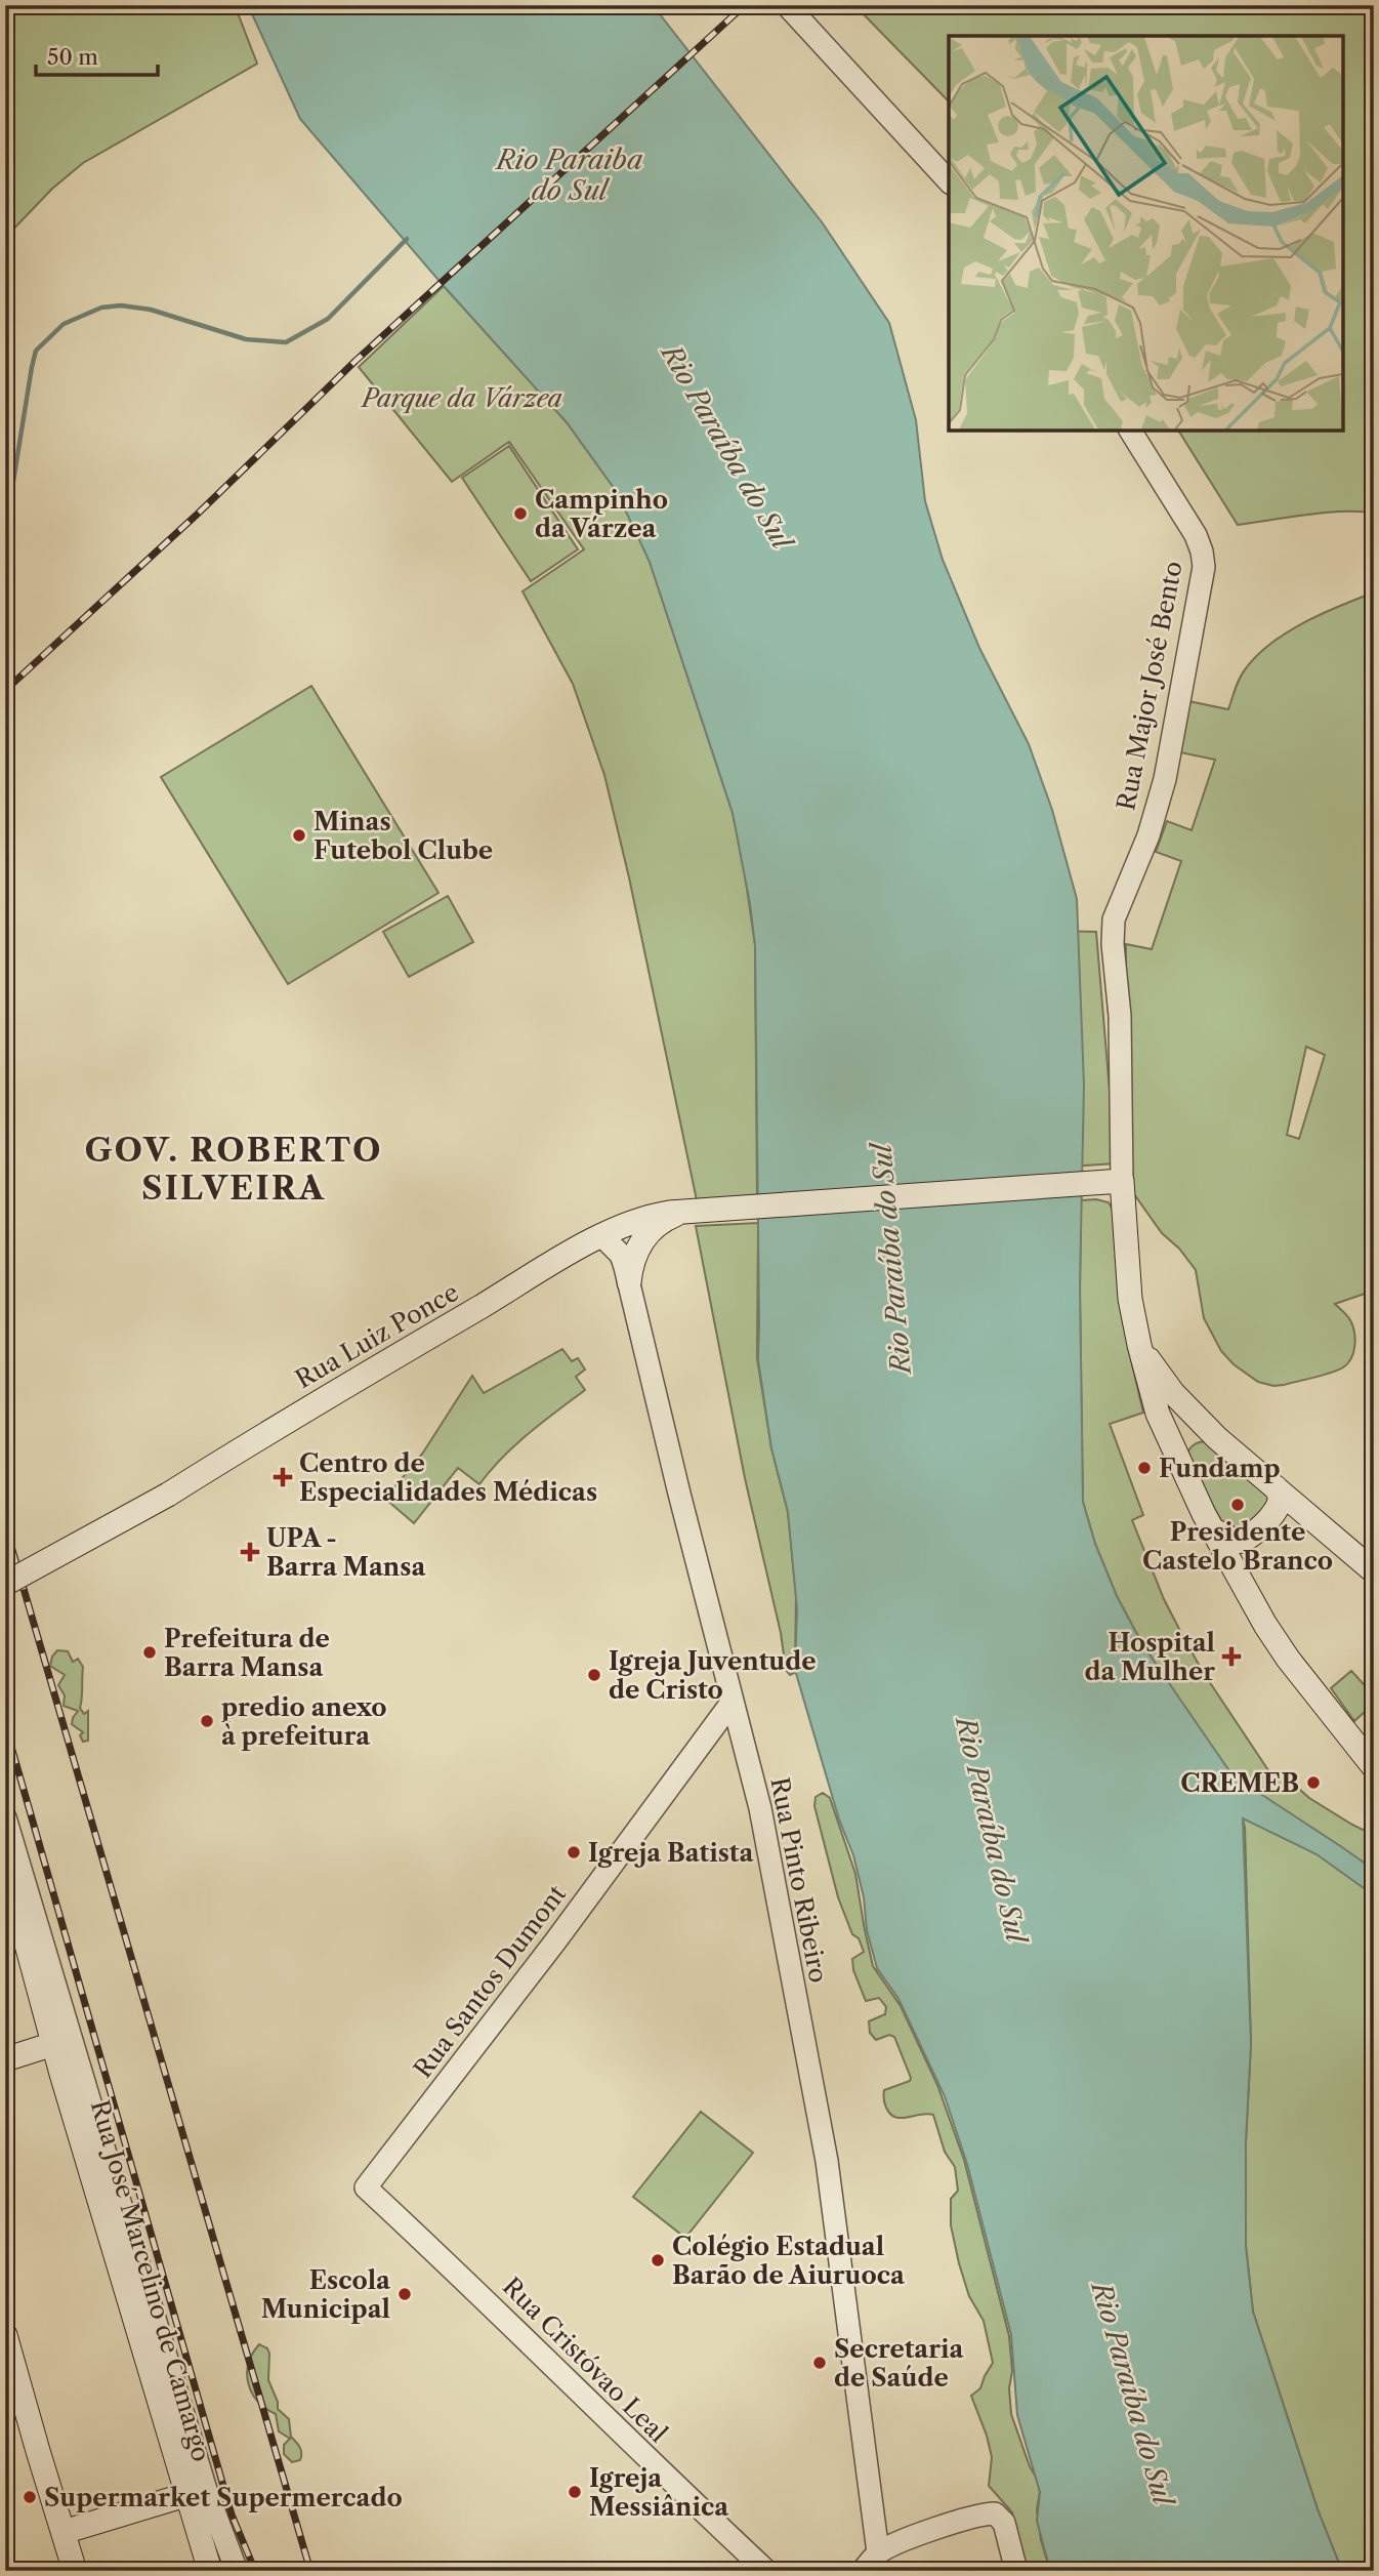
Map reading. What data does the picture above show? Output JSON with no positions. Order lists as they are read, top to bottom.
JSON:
{
  "streets": {
    "main road": ["Rua Luiz Ponce", "Rua José Marcelino de Camargo"],
    "street": [
      "Rua Major José Bento",
      "Rua Pinto Ribeiro",
      "Rua Santos Dumont",
      "Rua Cristóvao Leal"
    ]
  },
  "crossings": [
    ["Rua Major José Bento", "Rua Luiz Ponce"],
    ["Rua Luiz Ponce", "Rua Pinto Ribeiro"],
    ["Rua Pinto Ribeiro", "Rua Santos Dumont"],
    ["Rua Santos Dumont", "Rua Cristóvao Leal"]
  ],
  "districts": ["GOV. ROBERTO SILVEIRA"],
  "water": ["Rio Paraiba do Sul", "Rio Paraíba do Sul"],
  "parks": ["Parque da Várzea"],
  "places": {
    "other": [
      "Campinho da Várzea",
      "Minas Futebol Clube",
      "Fundamp",
      "Presidente Castelo Branco",
      "Prefeitura de Barra Mansa",
      "Igreja Juventude de Cristo",
      "predio anexo à prefeitura",
      "CREMEB",
      "Igreja Batista",
      "Colégio Estadual Barão de Aiuruoca",
      "Escola Municipal",
      "Secretaria de Saúde",
      "Igreja Messiânica",
      "Supermarket Supermercado"
    ],
    "health": ["Centro de Especialidades Médicas", "UPA - Barra Mansa", "Hospital da Mulher"]
  },
  "scale_bar": "50 m"
}
